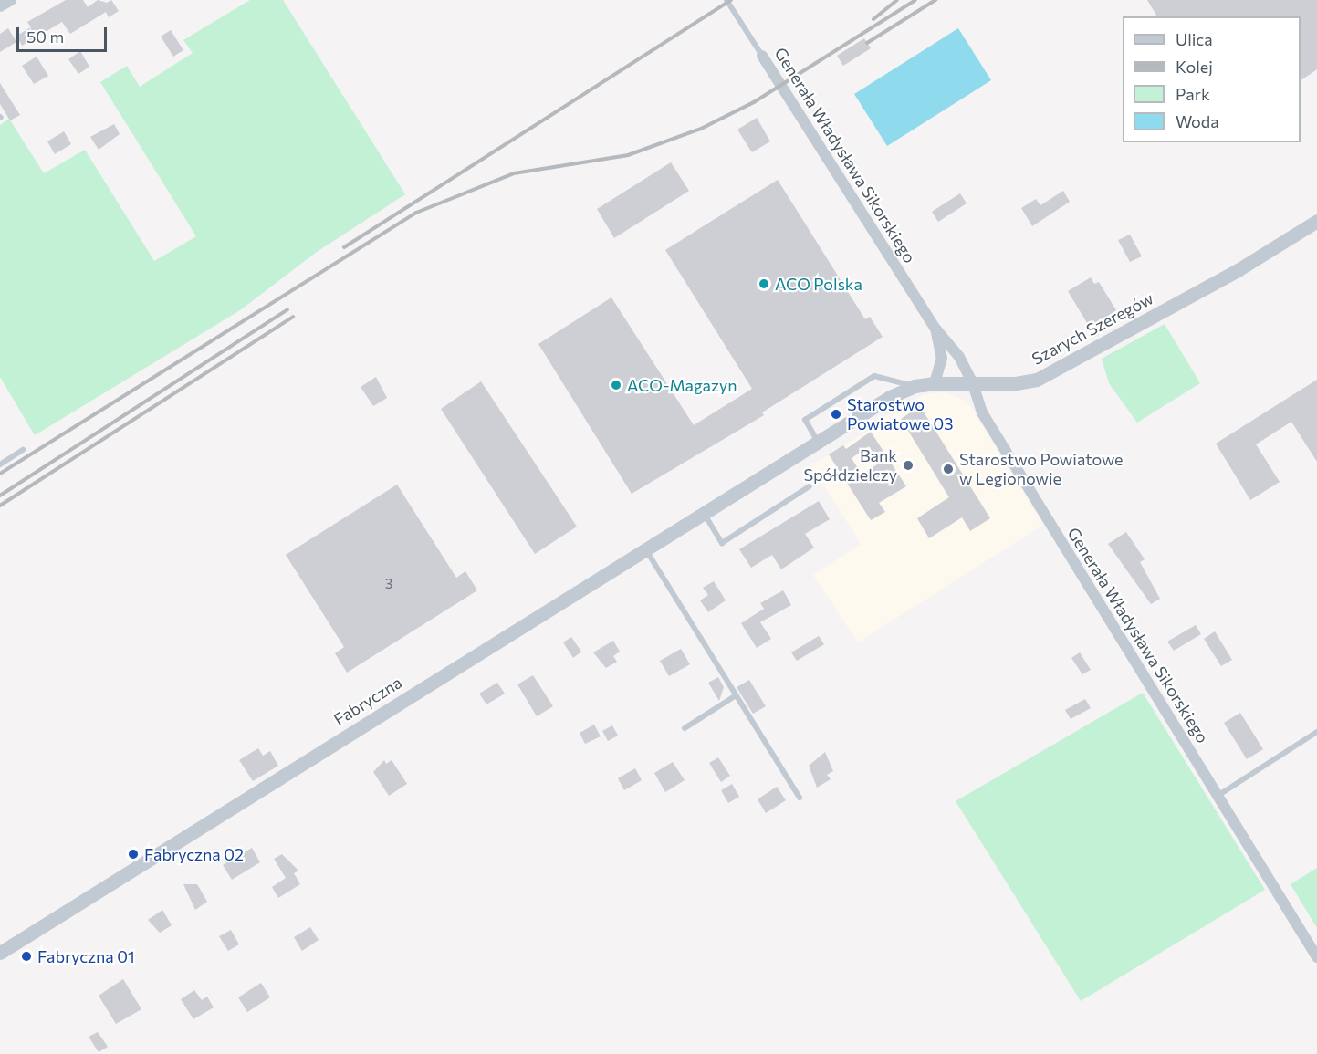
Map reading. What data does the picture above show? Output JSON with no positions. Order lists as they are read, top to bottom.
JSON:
{
  "streets": {
    "street": ["Generała Władysława Sikorskiego", "Szarych Szeregów", "Fabryczna"]
  },
  "crossings": [
    ["Generała Władysława Sikorskiego", "Szarych Szeregów"],
    ["Szarych Szeregów", "Fabryczna"]
  ],
  "places": [
    "ACO Polska",
    "ACO-Magazyn",
    "Starostwo Powiatowe 03",
    "Bank Spółdzielczy",
    "Starostwo Powiatowe w Legionowie",
    "Fabryczna 02",
    "Fabryczna 01"
  ],
  "house_numbers": ["3"],
  "legend": [
    "Ulica",
    "Kolej",
    "Park",
    "Woda"
  ],
  "scale_bar": "50 m"
}
